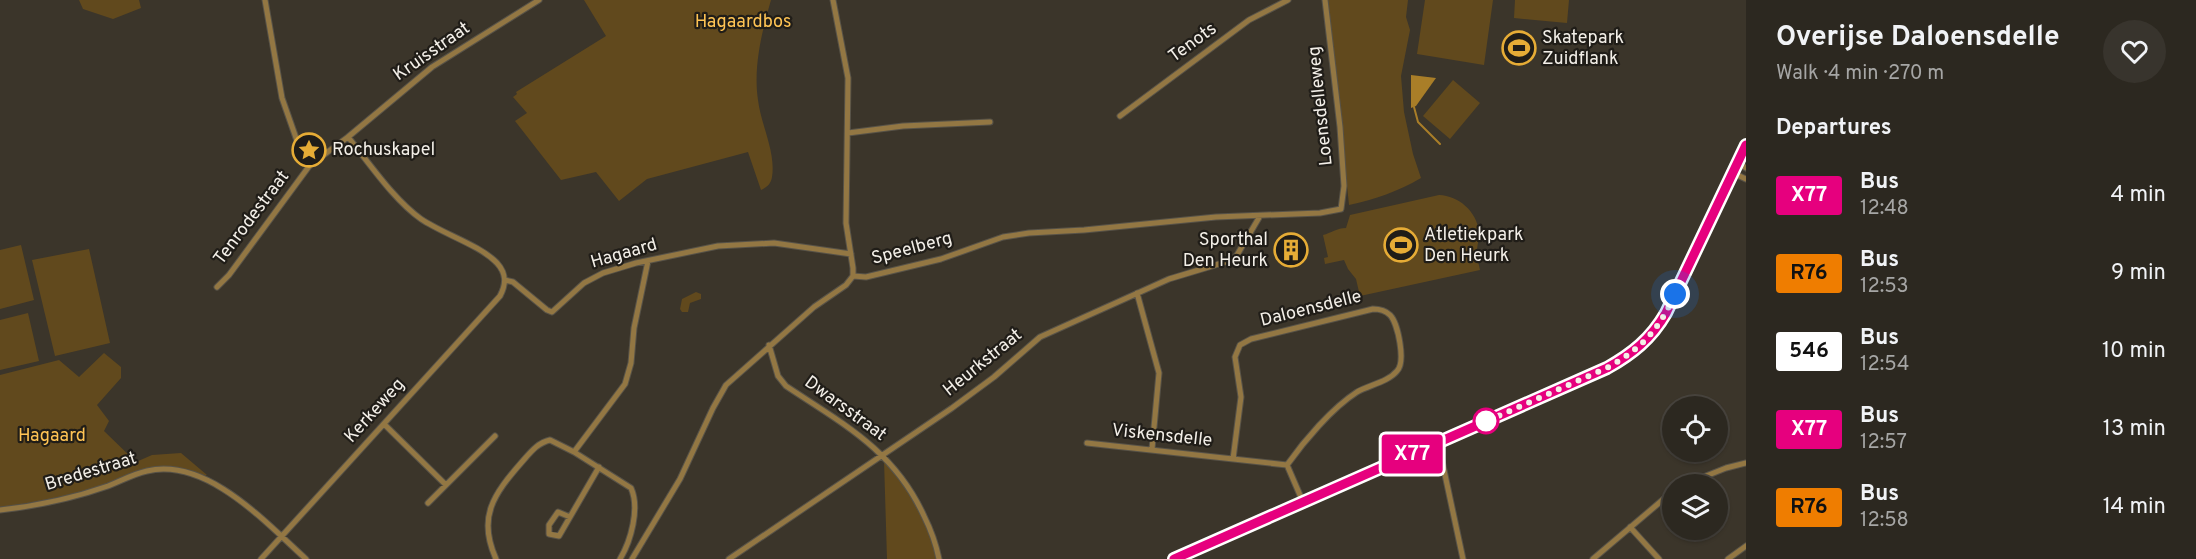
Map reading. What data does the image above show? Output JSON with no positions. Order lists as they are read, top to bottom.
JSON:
{
  "streets": {
    "street": [
      "Tenots",
      "Kruisstraat",
      "Loensdelleweg",
      "Tenrodestraat",
      "Speelberg",
      "Hagaard",
      "Daloensdelle",
      "Heurkstraat",
      "Dwarsstraat",
      "Kerkeweg",
      "Viskensdelle",
      "Bredestraat"
    ]
  },
  "crossings": [
    ["Kruisstraat", "Hagaard"],
    ["Loensdelleweg", "Speelberg"],
    ["Speelberg", "Heurkstraat"],
    ["Speelberg", "Dwarsstraat"],
    ["Hagaard", "Kerkeweg"],
    ["Daloensdelle", "Viskensdelle"],
    ["Heurkstraat", "Dwarsstraat"],
    ["Kerkeweg", "Bredestraat"]
  ],
  "parks": ["Hagaardbos", "Hagaard"],
  "places": {
    "sports": ["Skatepark Zuidflank", "Atletiekpark Den Heurk"],
    "place": ["Rochuskapel"],
    "building": ["Sporthal Den Heurk"]
  },
  "lines": ["bus line X77"],
  "page": {
    "on_map": "X77",
    "heading": [
      ["Overijse Daloensdelle", "Walk · 4 min · 270 m"],
      "Departures"
    ],
    "list": [
      {
        "mark": "X77",
        "name": "Bus",
        "note": "12:48",
        "value": "4 min"
      },
      {
        "mark": "R76",
        "name": "Bus",
        "note": "12:53",
        "value": "9 min"
      },
      {
        "mark": "546",
        "name": "Bus",
        "note": "12:54",
        "value": "10 min"
      },
      {
        "mark": "X77",
        "name": "Bus",
        "note": "12:57",
        "value": "13 min"
      },
      {
        "mark": "R76",
        "name": "Bus",
        "note": "12:58",
        "value": "14 min"
      }
    ]
  }
}
